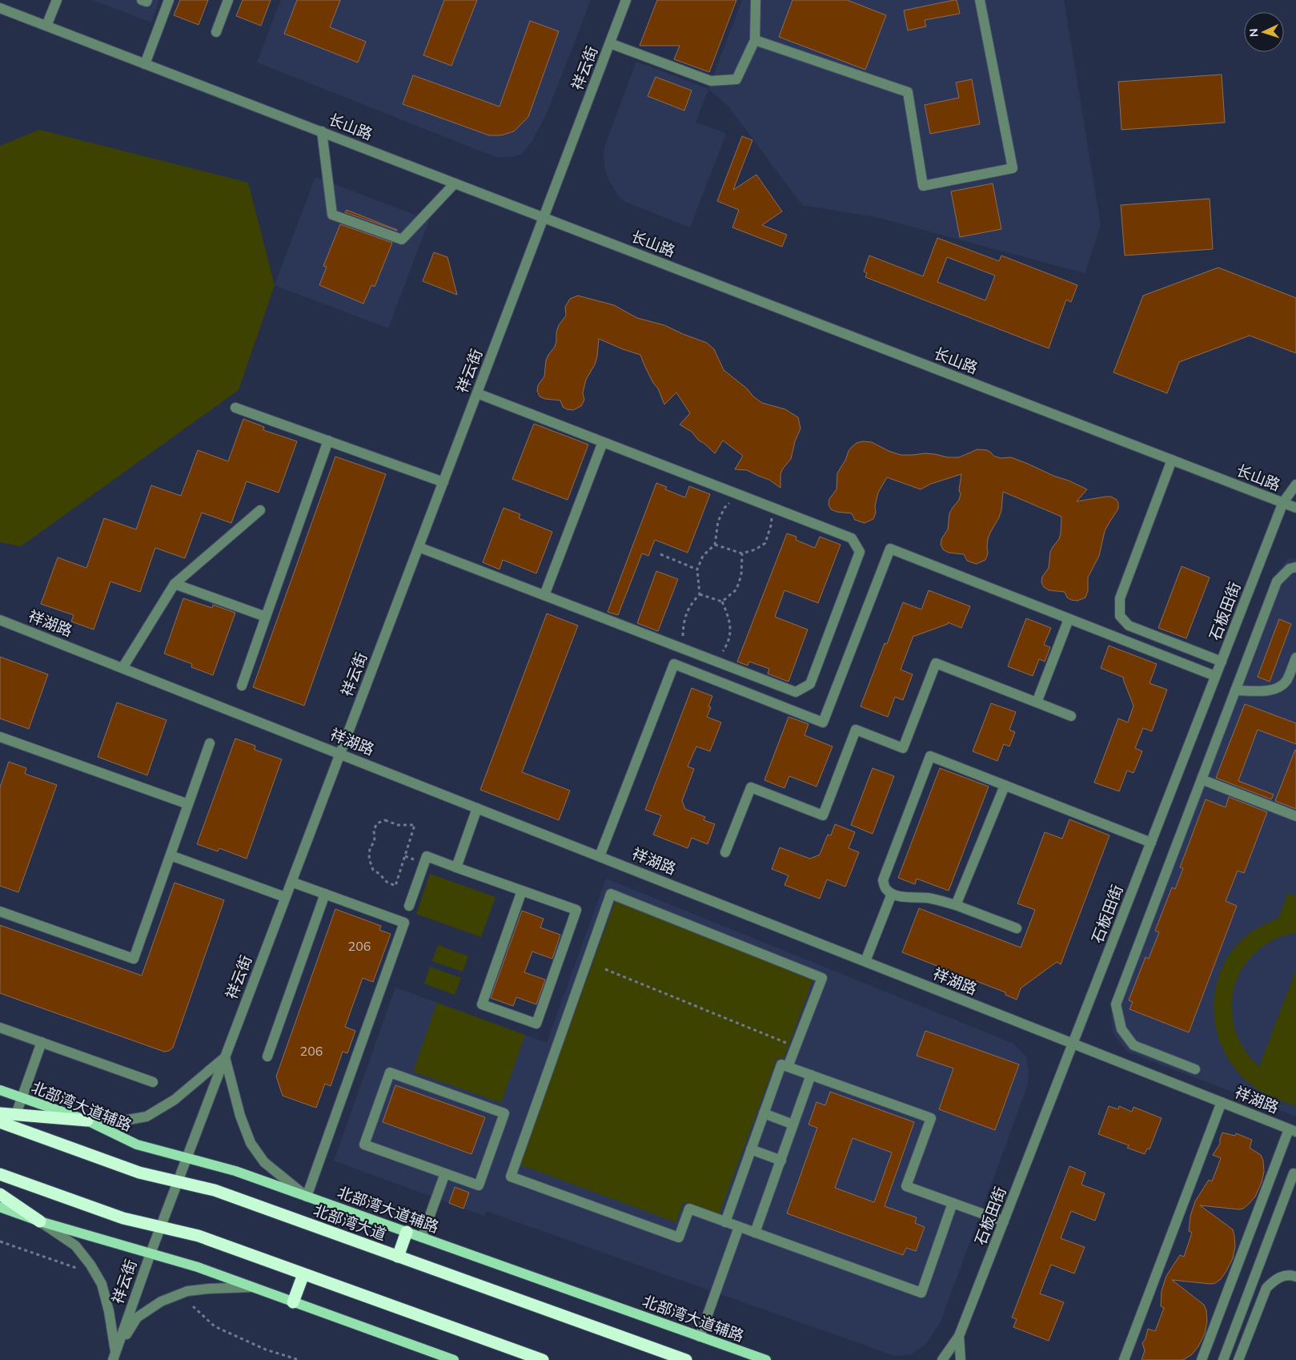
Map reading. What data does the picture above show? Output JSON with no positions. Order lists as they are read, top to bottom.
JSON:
{
  "streets": {
    "highway": ["北部湾大道"],
    "main road": ["北部湾大道辅路"],
    "street": [
      "祥云街",
      "长山路",
      "石板田街",
      "祥湖路"
    ]
  },
  "crossings": [
    ["祥云街", "长山路"],
    ["祥云街", "祥湖路"],
    ["祥云街", "北部湾大道辅路"],
    ["祥云街", "北部湾大道"],
    ["长山路", "石板田街"],
    ["石板田街", "祥湖路"]
  ],
  "house_numbers": ["206", "206"],
  "north": "left"
}
